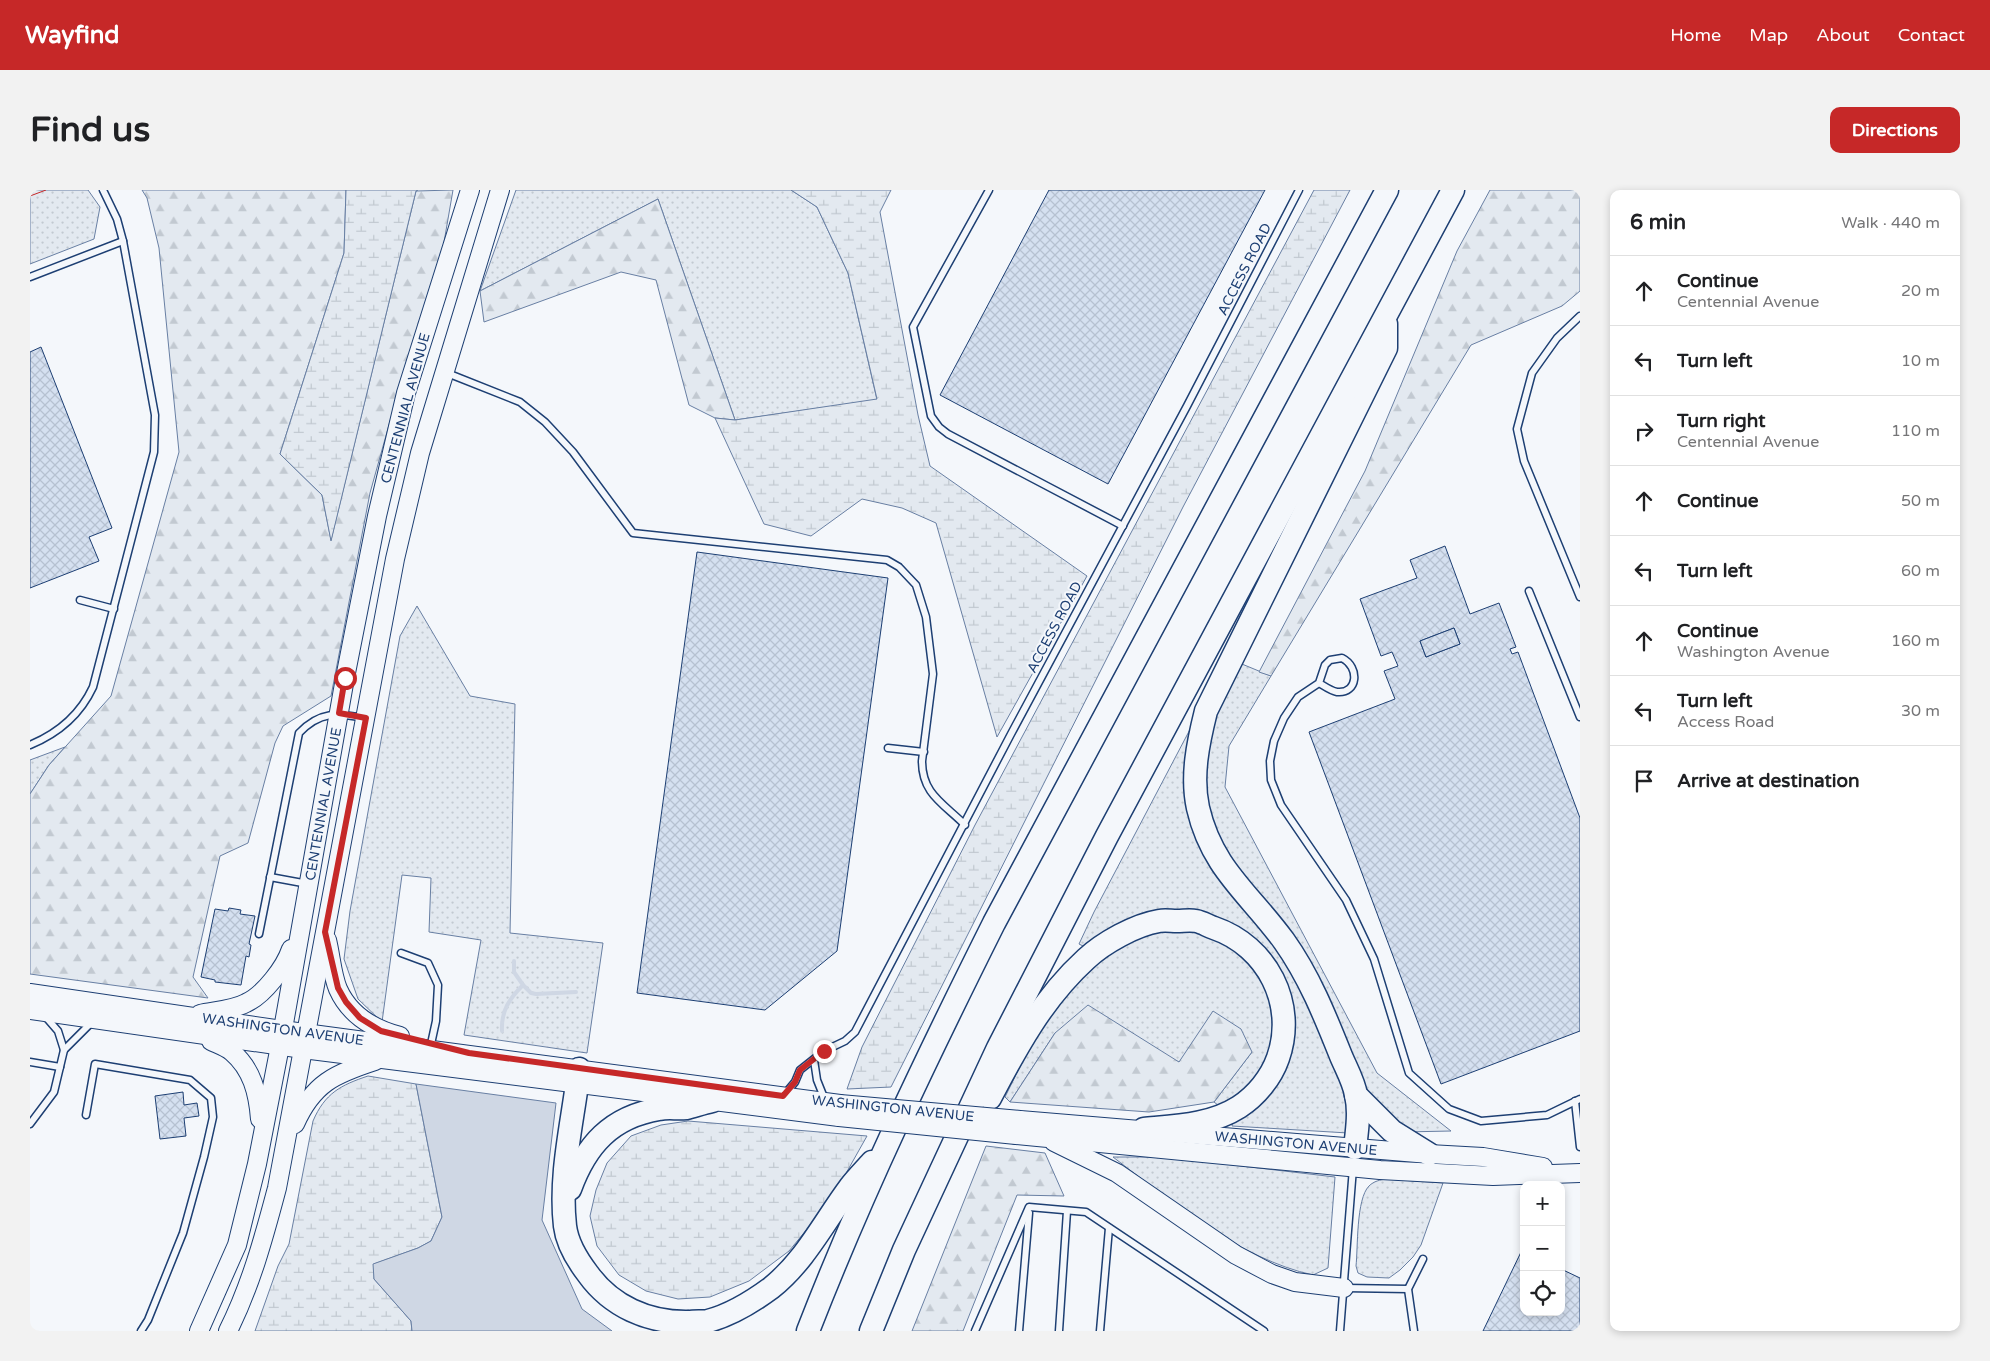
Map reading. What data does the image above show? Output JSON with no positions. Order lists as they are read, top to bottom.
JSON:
{
  "streets": {
    "main road": ["CENTENNIAL AVENUE", "WASHINGTON AVENUE"],
    "lane": ["ACCESS ROAD"]
  },
  "crossings": [
    ["ACCESS ROAD", "WASHINGTON AVENUE"],
    ["CENTENNIAL AVENUE", "WASHINGTON AVENUE"]
  ],
  "page": {
    "header": "Wayfind",
    "nav": [
      "Home",
      "Map",
      "About",
      "Contact"
    ],
    "buttons": "Directions",
    "title": "Find us",
    "heading": ["6 min", "Walk · 440 m"],
    "list": [
      ["Continue", "Centennial Avenue", "20 m"],
      ["Turn left", "10 m"],
      ["Turn right", "Centennial Avenue", "110 m"],
      ["Continue", "50 m"],
      ["Turn left", "60 m"],
      ["Continue", "Washington Avenue", "160 m"],
      ["Turn left", "Access Road", "30 m"],
      "Arrive at destination"
    ],
    "map_buttons": ["+", "−"]
  }
}
